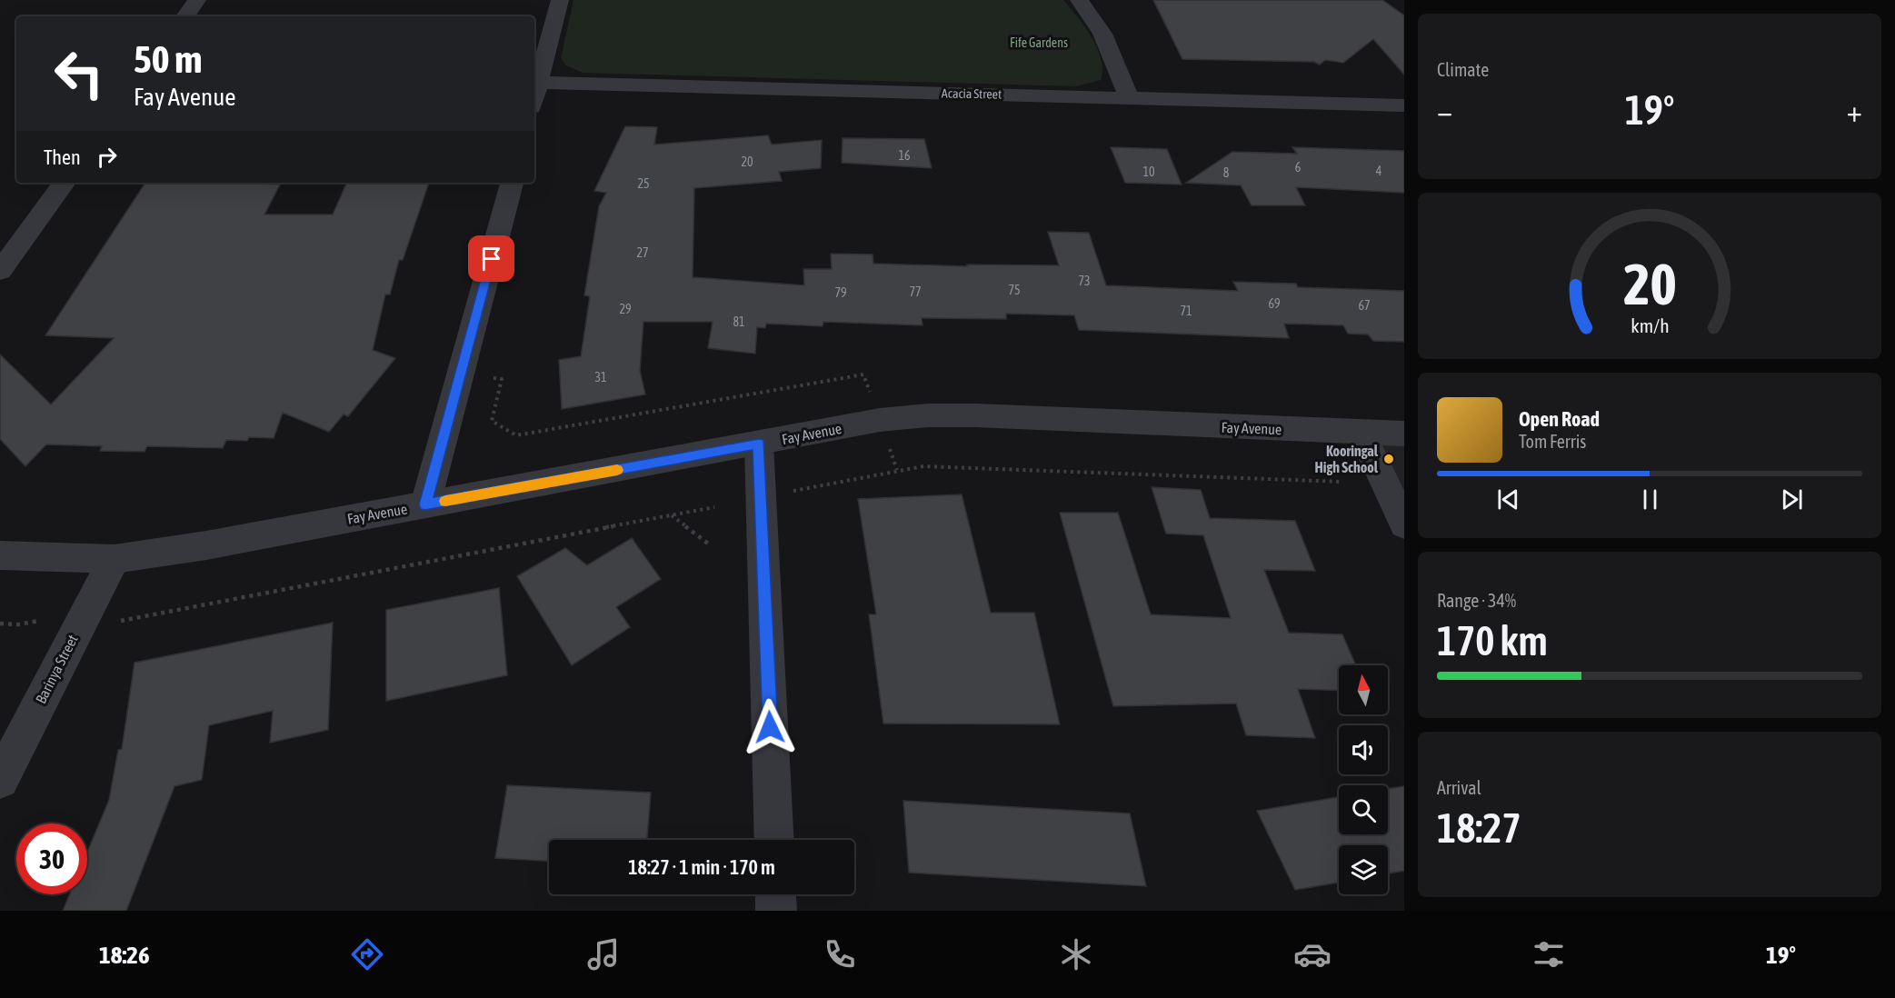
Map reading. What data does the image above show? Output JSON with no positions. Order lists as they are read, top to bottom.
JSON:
{
  "streets": {
    "street": ["Acacia Street", "Fay Avenue", "Barinya Street"]
  },
  "crossings": [
    ["Fay Avenue", "Barinya Street"]
  ],
  "parks": ["Fife Gardens"],
  "places": ["Kooringal High School"],
  "house_numbers": [
    "16",
    "20",
    "6",
    "4",
    "10",
    "8",
    "25",
    "27",
    "73",
    "75",
    "77",
    "79",
    "69",
    "67",
    "29",
    "71",
    "81",
    "31"
  ],
  "north": "top",
  "page": {
    "tile": [
      "Climate",
      ["Range · 34%", "170 km"],
      ["Arrival", "18:27"]
    ],
    "turn": ["50 m", "Fay Avenue"],
    "heat": ["−", "19°", "+"],
    "then": "Then",
    "song": ["Open Road", "Tom Ferris"],
    "limit": "30",
    "trip": "18:27 · 1 min · 170 m",
    "tabs": ["18:26", "19°"],
    "gauge": ["20", "km/h"]
  }
}
